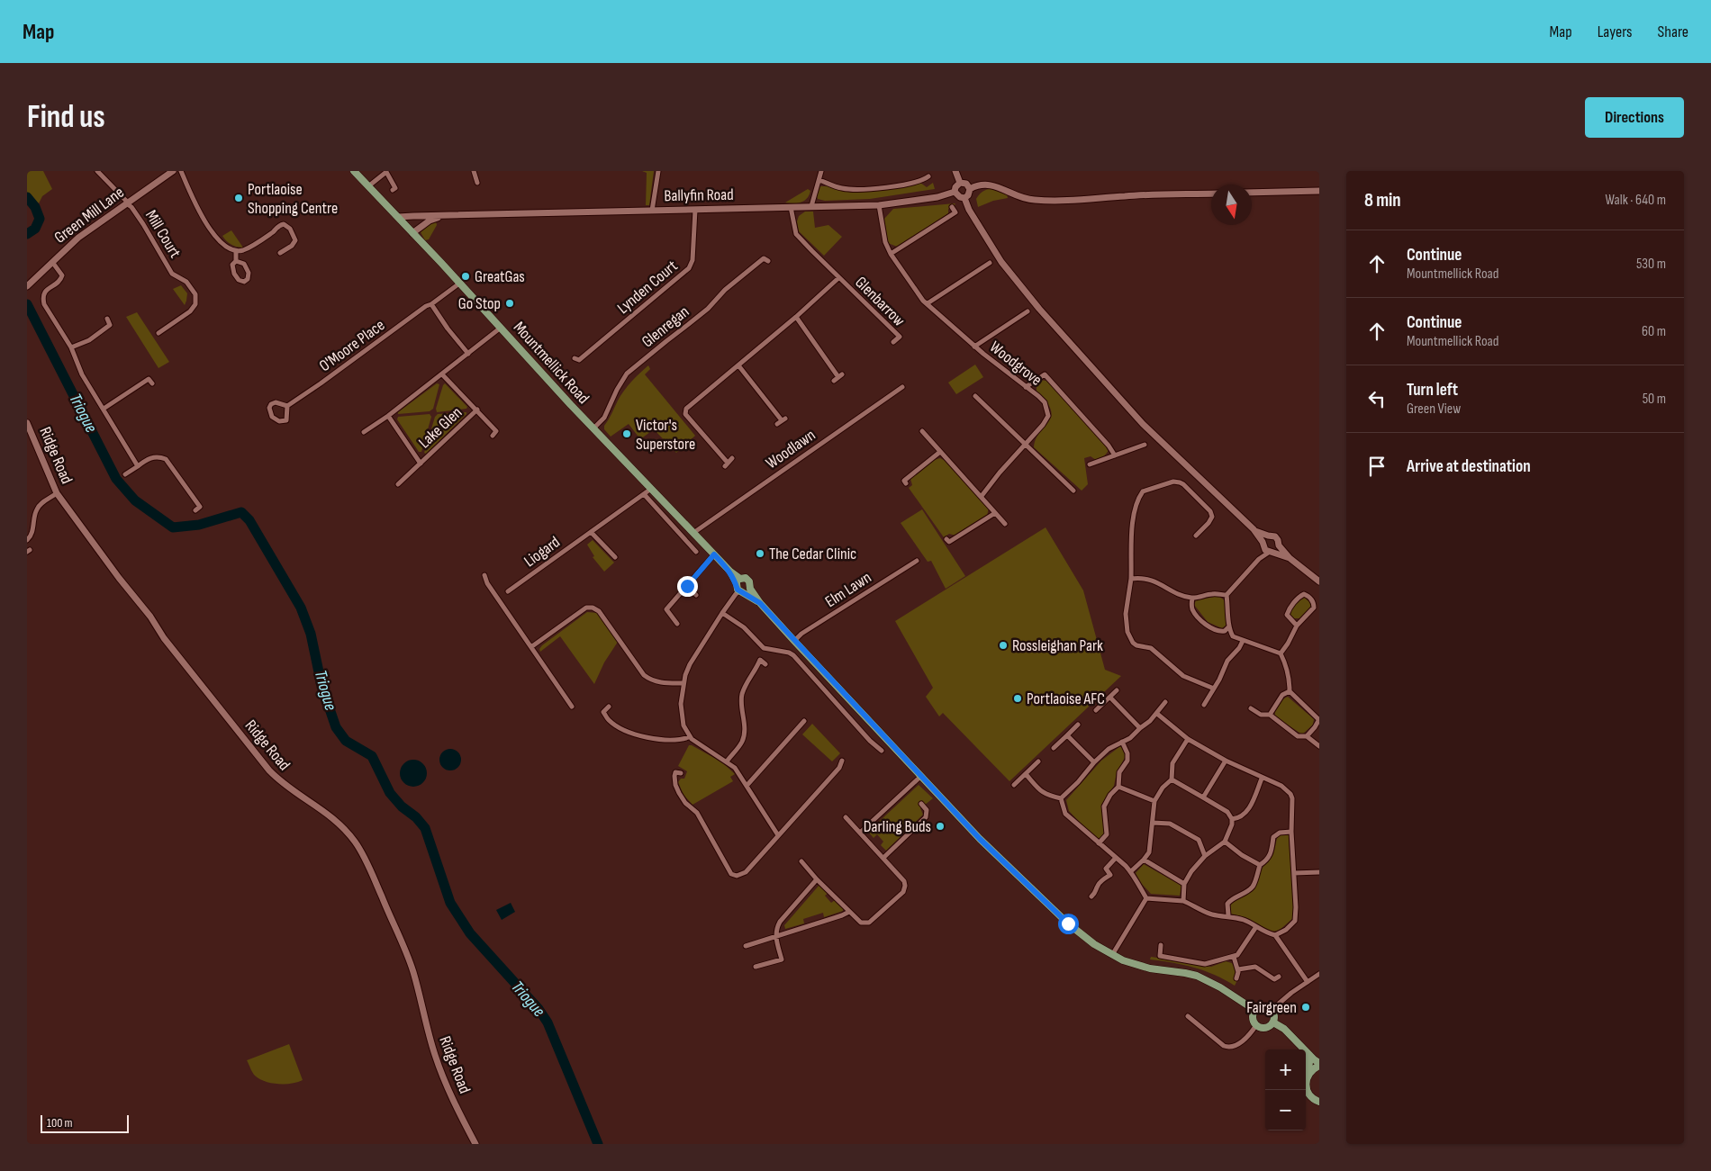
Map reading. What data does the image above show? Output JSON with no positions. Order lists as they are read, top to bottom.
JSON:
{
  "streets": {
    "main road": ["Mountmellick Road"],
    "street": [
      "Ballyfin Road",
      "Green Mill Lane",
      "Mill Court",
      "Lynden Court",
      "Glenbarrow",
      "Glenregan",
      "O'Moore Place",
      "Woodgrove",
      "Lake Glen",
      "Woodlawn",
      "Ridge Road",
      "Liogard",
      "Elm Lawn"
    ]
  },
  "crossings": [
    ["Ballyfin Road", "Lynden Court"],
    ["Ballyfin Road", "Glenbarrow"],
    ["Ballyfin Road", "Mountmellick Road"],
    ["Ballyfin Road", "Woodgrove"],
    ["Green Mill Lane", "Mill Court"],
    ["Glenregan", "Mountmellick Road"],
    ["O'Moore Place", "Mountmellick Road"],
    ["Mountmellick Road", "Woodlawn"],
    ["Mountmellick Road", "Liogard"]
  ],
  "water": ["Triogue"],
  "places": [
    "Portlaoise Shopping Centre",
    "GreatGas",
    "Go Stop",
    "Victor's Superstore",
    "The Cedar Clinic",
    "Rossleighan Park",
    "Portlaoise AFC",
    "Darling Buds",
    "Fairgreen"
  ],
  "scale_bar": "100 m",
  "north": "bottom",
  "page": {
    "header": "Map",
    "nav": ["Map", "Layers", "Share"],
    "buttons": "Directions",
    "title": "Find us",
    "heading": ["8 min", "Walk · 640 m"],
    "list": [
      ["Continue", "Mountmellick Road", "530 m"],
      ["Continue", "Mountmellick Road", "60 m"],
      ["Turn left", "Green View", "50 m"],
      "Arrive at destination"
    ],
    "map_buttons": ["+", "−"],
    "scale": "100 m"
  }
}
